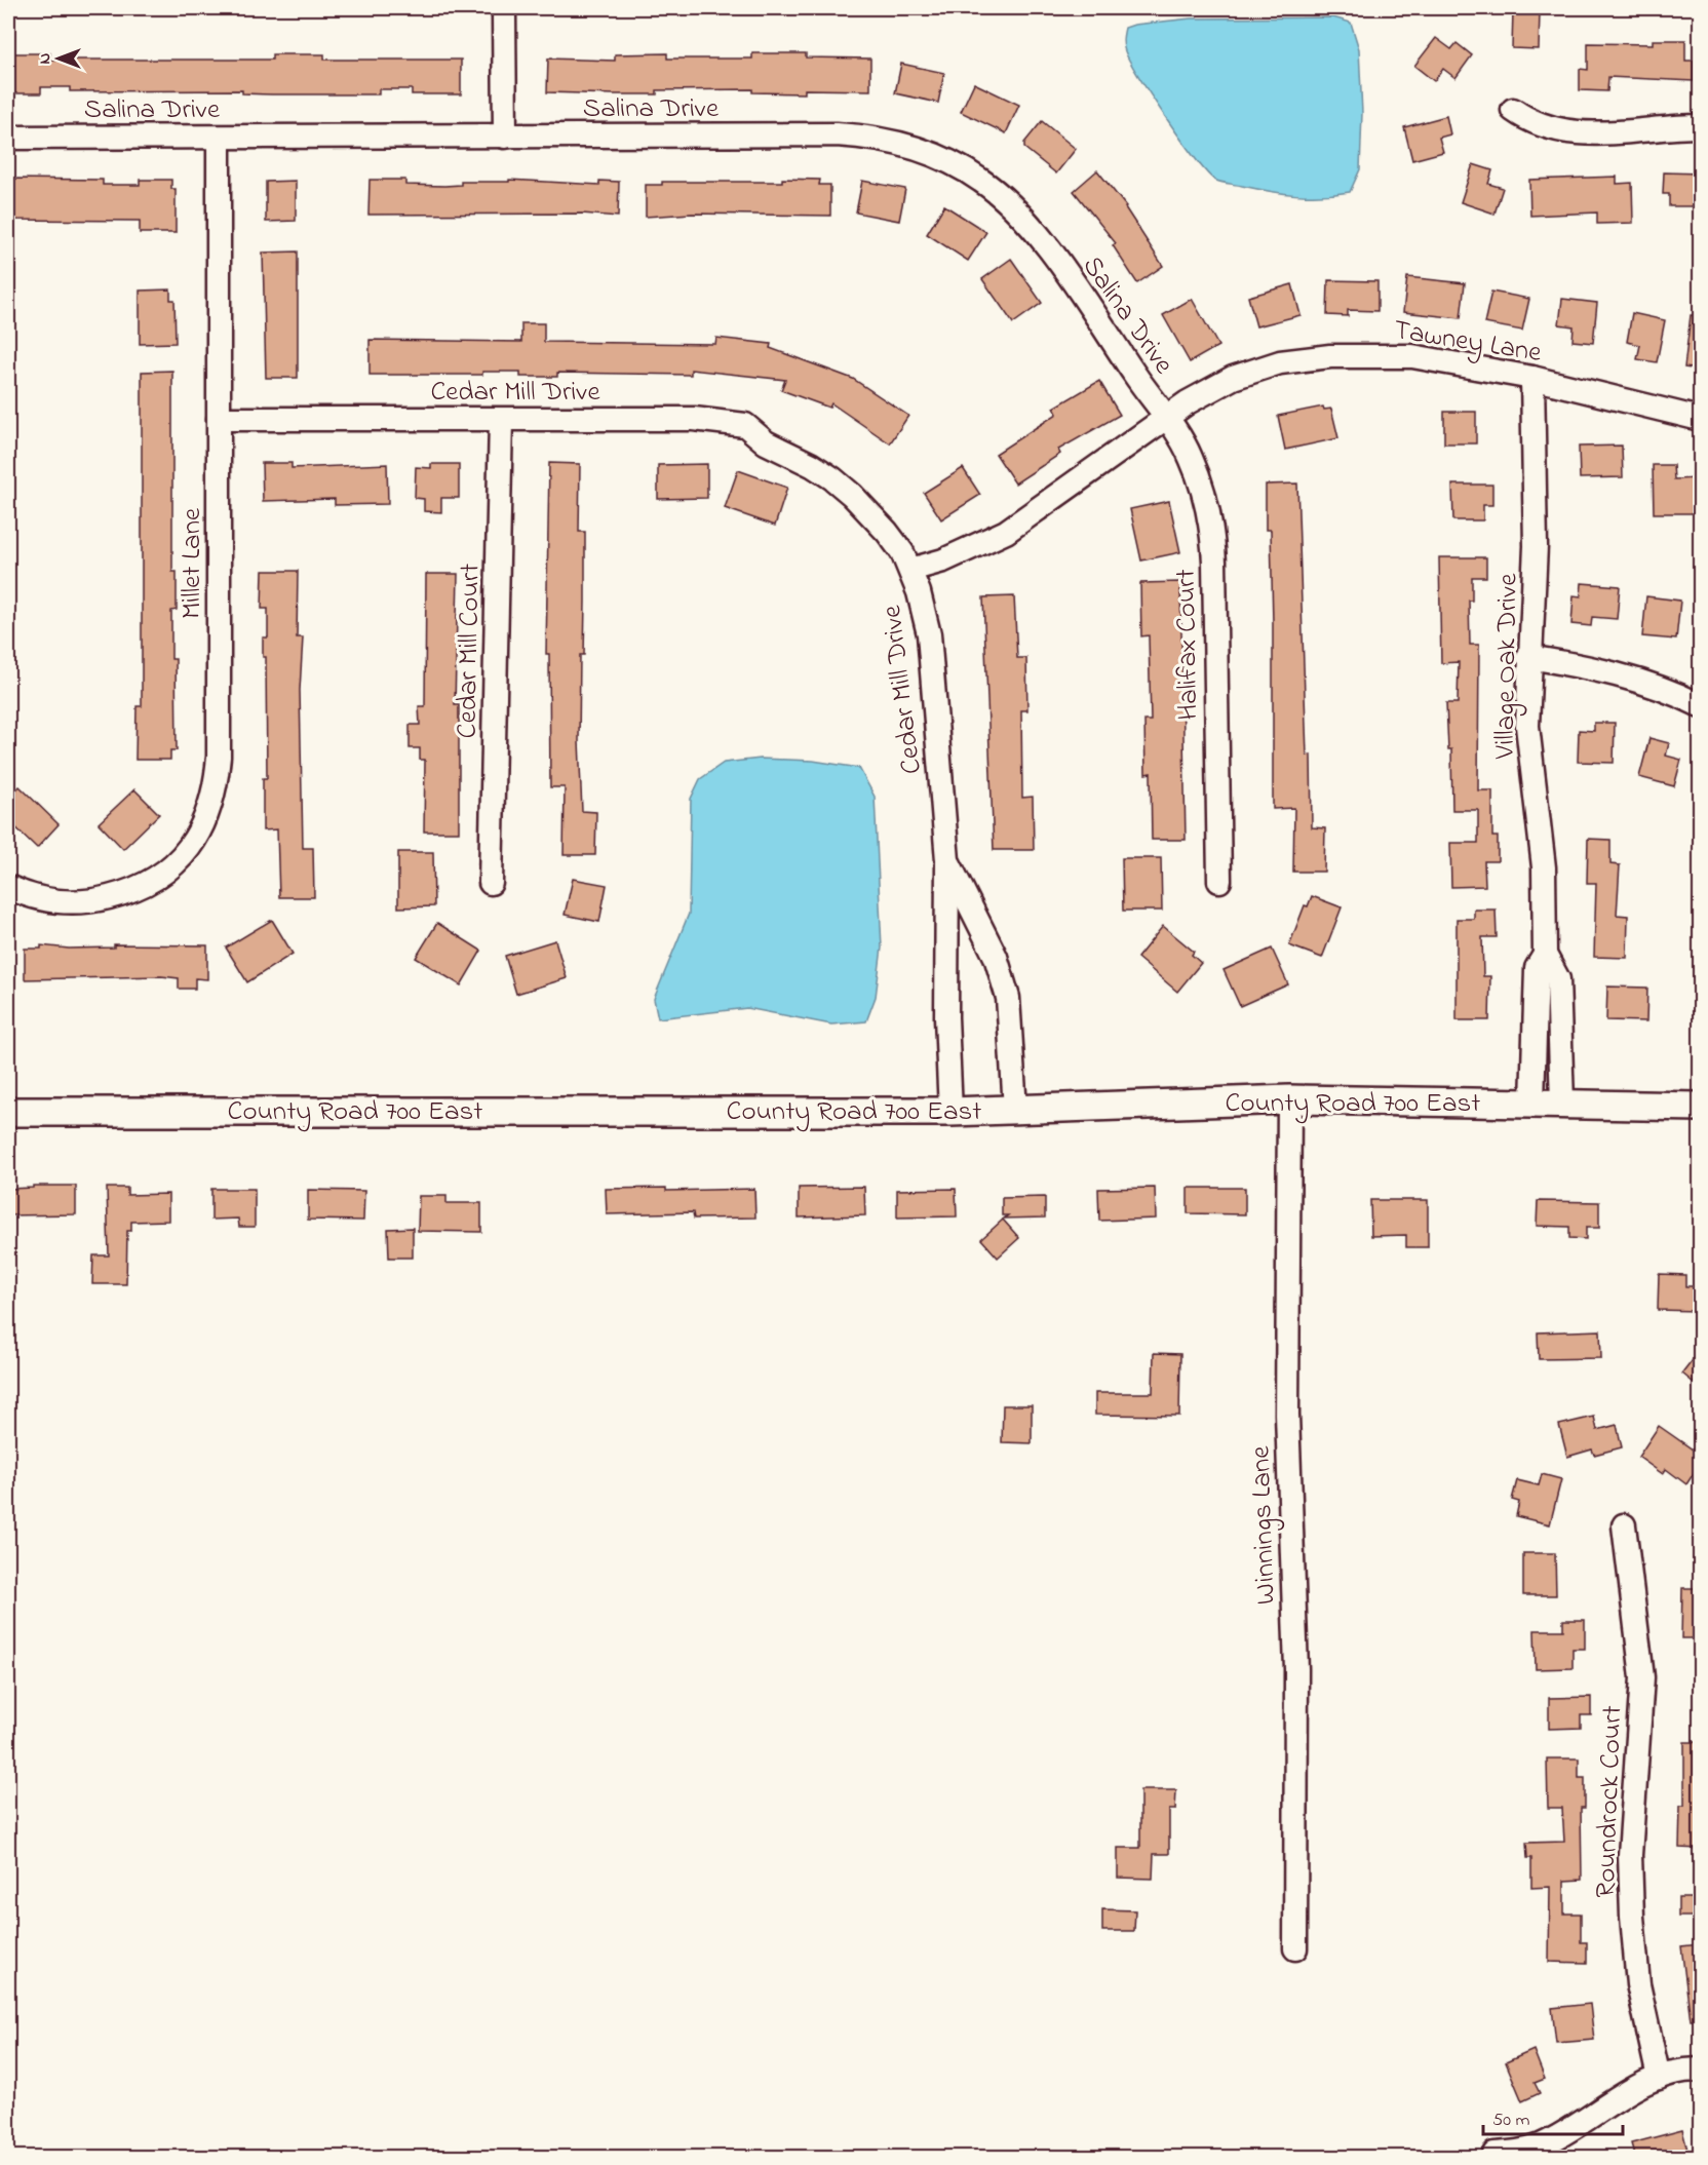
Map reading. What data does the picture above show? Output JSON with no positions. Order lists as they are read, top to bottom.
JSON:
{
  "streets": {
    "main road": ["County Road 700 East"],
    "street": [
      "Salina Drive",
      "Tawney Lane",
      "Cedar Mill Drive",
      "Millet Lane",
      "Halifax Court",
      "Cedar Mill Court",
      "Village Oak Drive",
      "Winnings Lane",
      "Roundrock Court"
    ]
  },
  "crossings": [
    ["Salina Drive", "Tawney Lane"],
    ["Salina Drive", "Millet Lane"],
    ["Salina Drive", "Halifax Court"],
    ["Tawney Lane", "Cedar Mill Drive"],
    ["Tawney Lane", "Halifax Court"],
    ["Tawney Lane", "Village Oak Drive"],
    ["Cedar Mill Drive", "Millet Lane"],
    ["Cedar Mill Drive", "Cedar Mill Court"],
    ["Cedar Mill Drive", "County Road 700 East"],
    ["Village Oak Drive", "County Road 700 East"],
    ["County Road 700 East", "Winnings Lane"]
  ],
  "scale_bar": "50 m",
  "north": "left"
}
